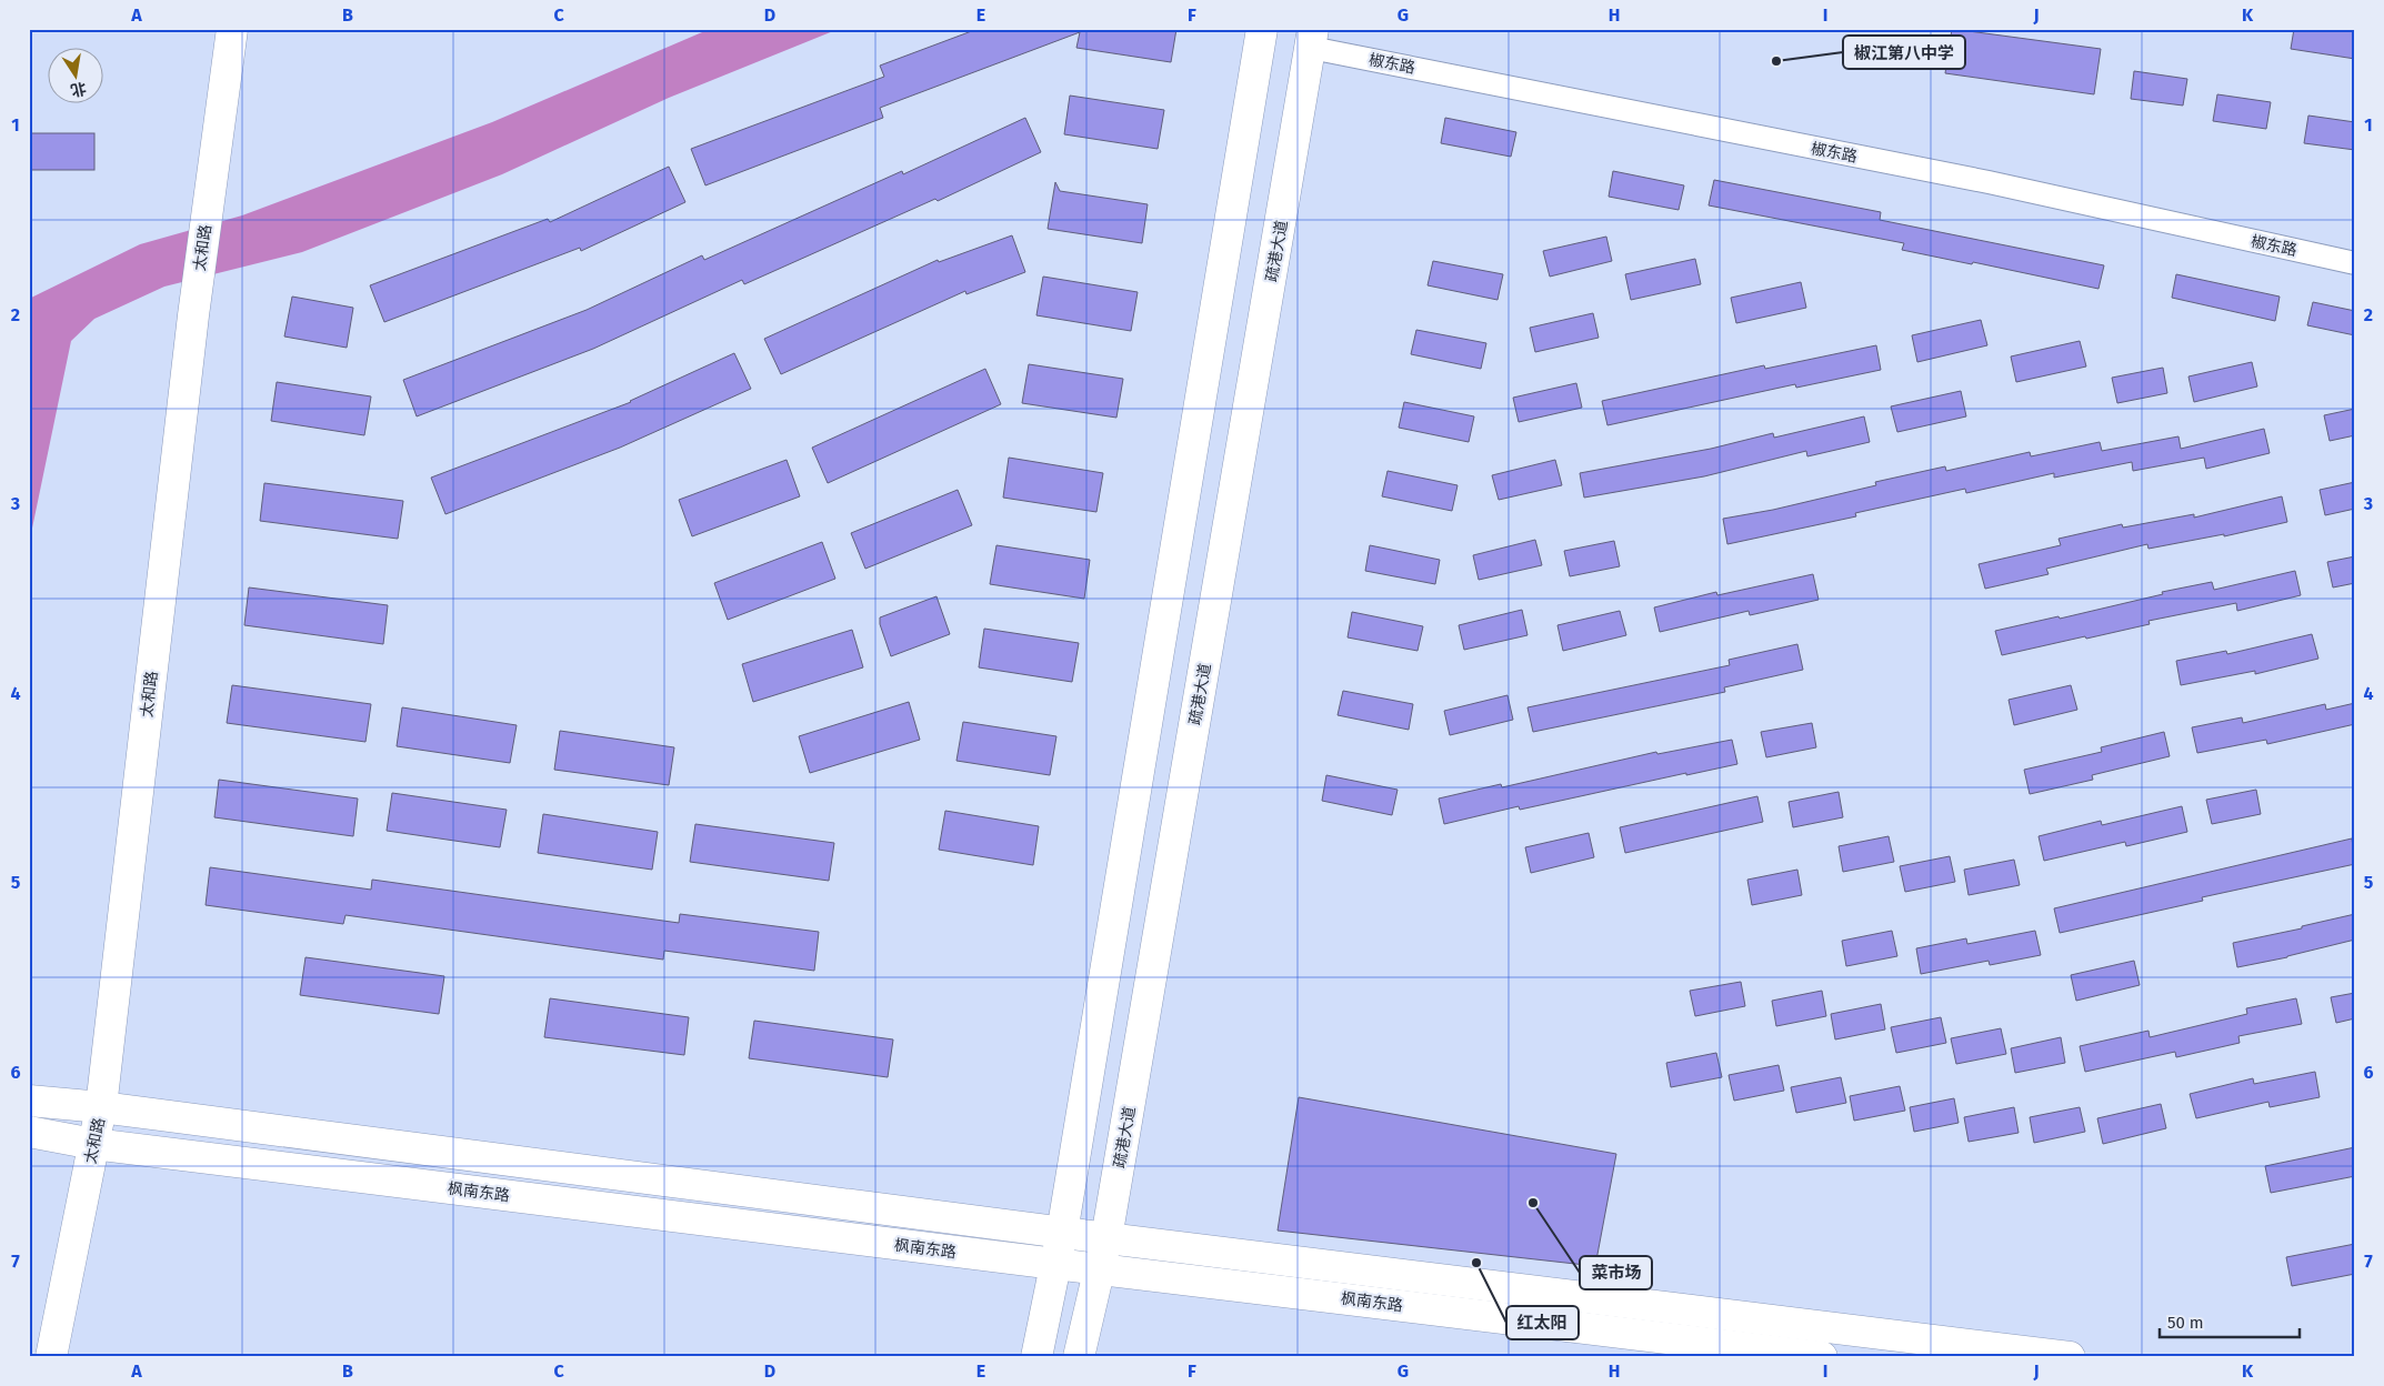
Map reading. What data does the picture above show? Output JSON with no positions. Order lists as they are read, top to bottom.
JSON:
{
  "streets": {
    "main road": ["太和路", "疏港大道", "枫南东路"],
    "street": ["椒东路"]
  },
  "crossings": [
    ["椒东路", "疏港大道"],
    ["太和路", "枫南东路"],
    ["疏港大道", "枫南东路"]
  ],
  "places": ["椒江第八中学", "菜市场", "红太阳"],
  "scale_bar": "50 m",
  "north": "bottom",
  "grid": {
    "columns": [
      "A",
      "B",
      "C",
      "D",
      "E",
      "F",
      "G",
      "H",
      "I",
      "J",
      "K"
    ],
    "rows": [
      "1",
      "2",
      "3",
      "4",
      "5",
      "6",
      "7"
    ]
  }
}
